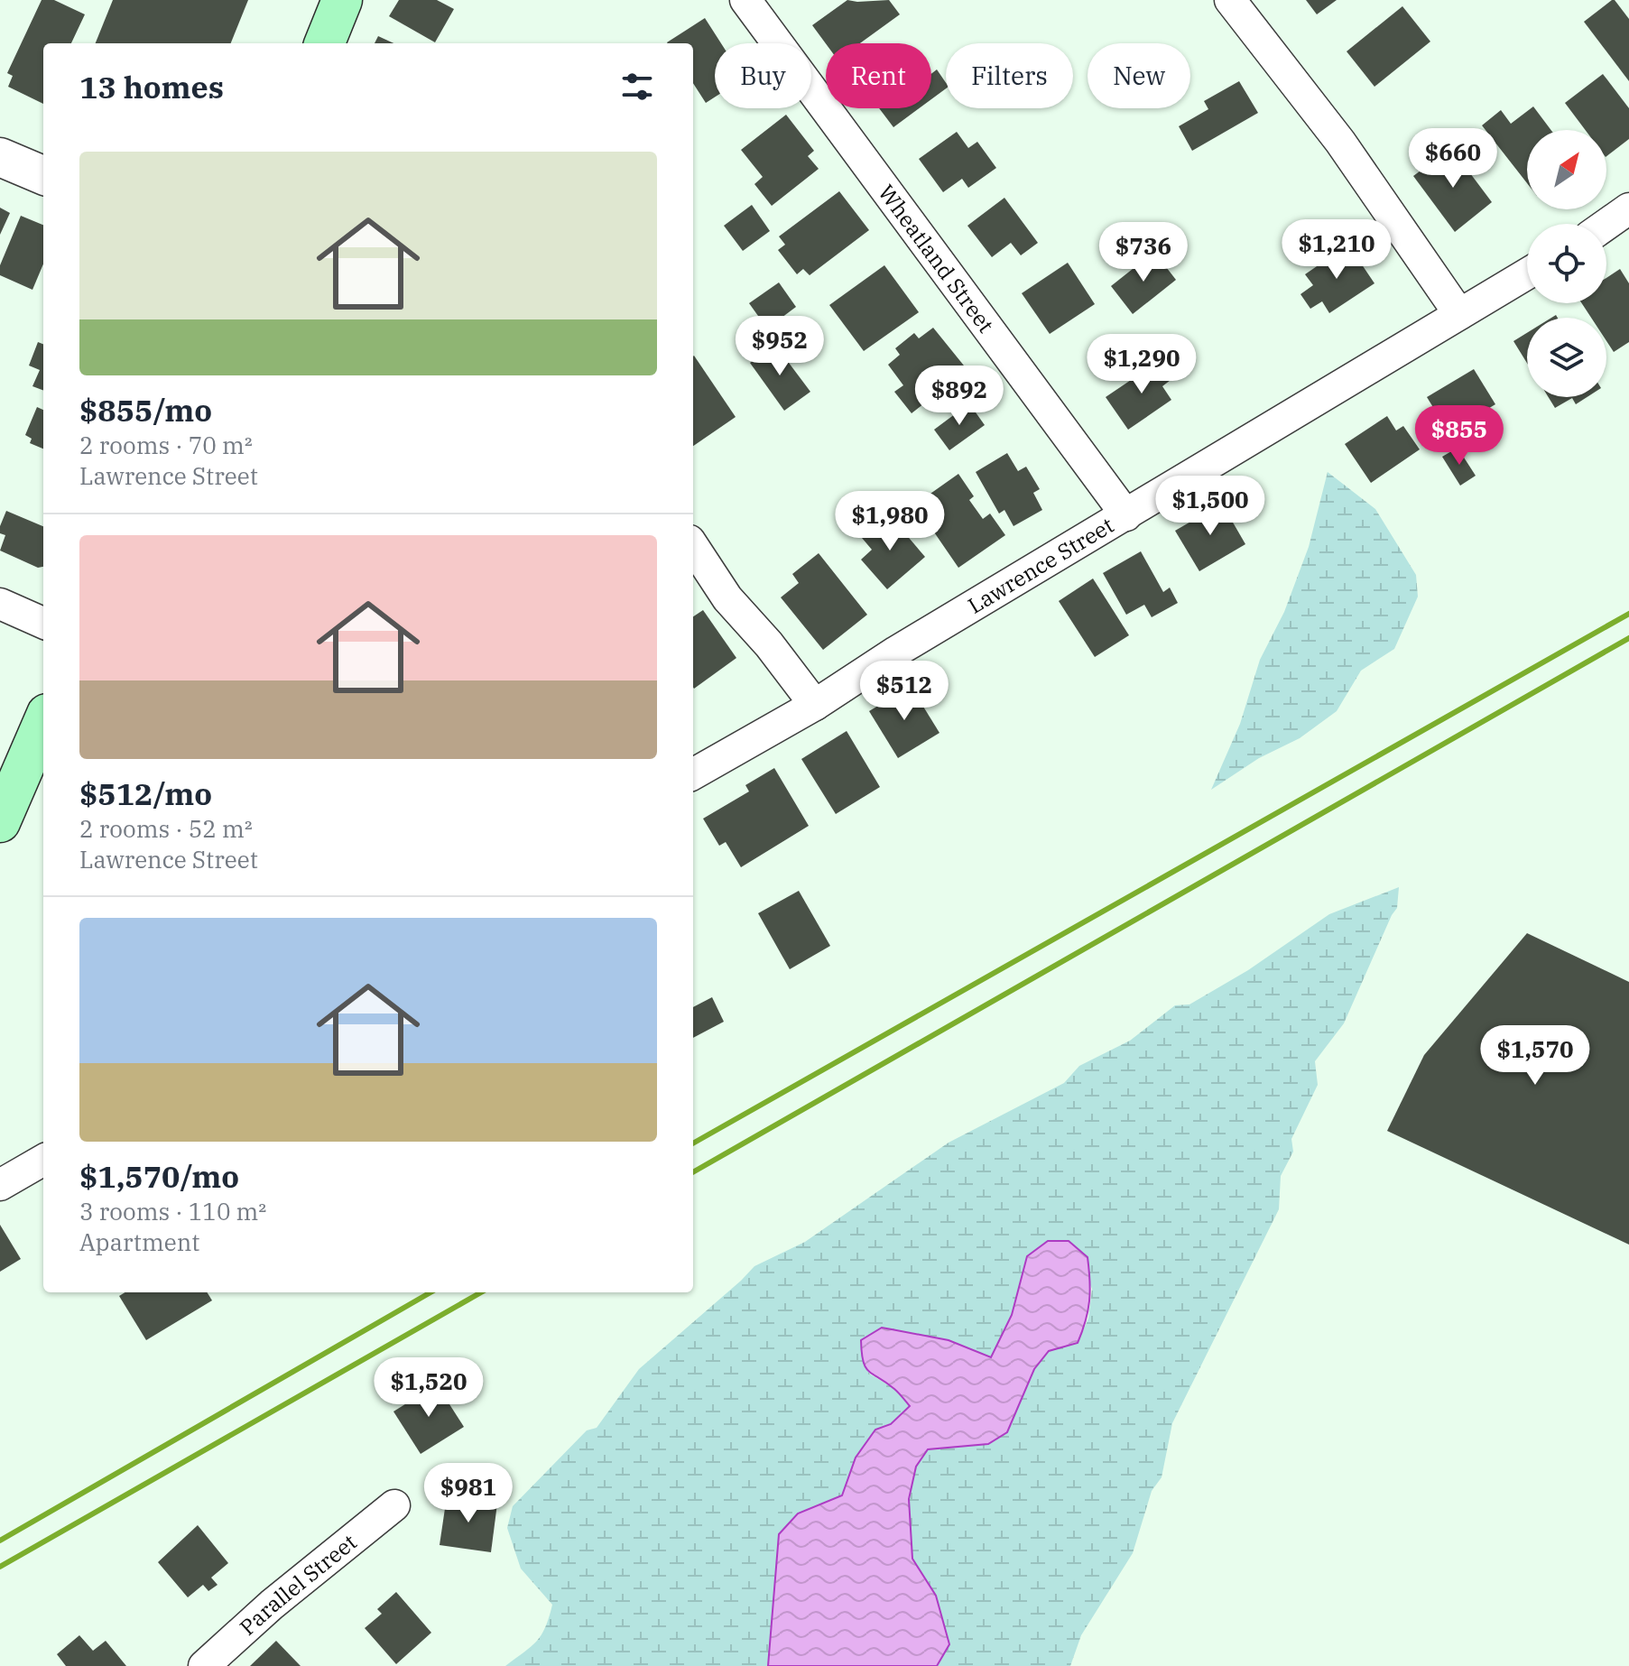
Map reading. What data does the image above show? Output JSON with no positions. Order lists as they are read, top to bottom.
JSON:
{
  "streets": {
    "street": ["Wheatland Street", "Lawrence Street", "Parallel Street"]
  },
  "crossings": [
    ["Wheatland Street", "Lawrence Street"]
  ],
  "north": "top right",
  "page": {
    "chip": [
      "Buy",
      "Rent",
      "Filters",
      "New"
    ],
    "heading": "13 homes",
    "price": [
      "$660",
      "$1,210",
      "$736",
      "$952",
      "$1,290",
      "$892",
      "$855",
      "$1,500",
      "$1,980",
      "$512",
      "$1,570",
      "$1,520",
      "$981"
    ],
    "list": [
      {
        "name": "$855/mo",
        "note": "2 rooms · 70 m² · Lawrence Street"
      },
      {
        "name": "$512/mo",
        "note": "2 rooms · 52 m² · Lawrence Street"
      },
      {
        "name": "$1,570/mo",
        "note": "3 rooms · 110 m² · Apartment"
      }
    ]
  }
}
